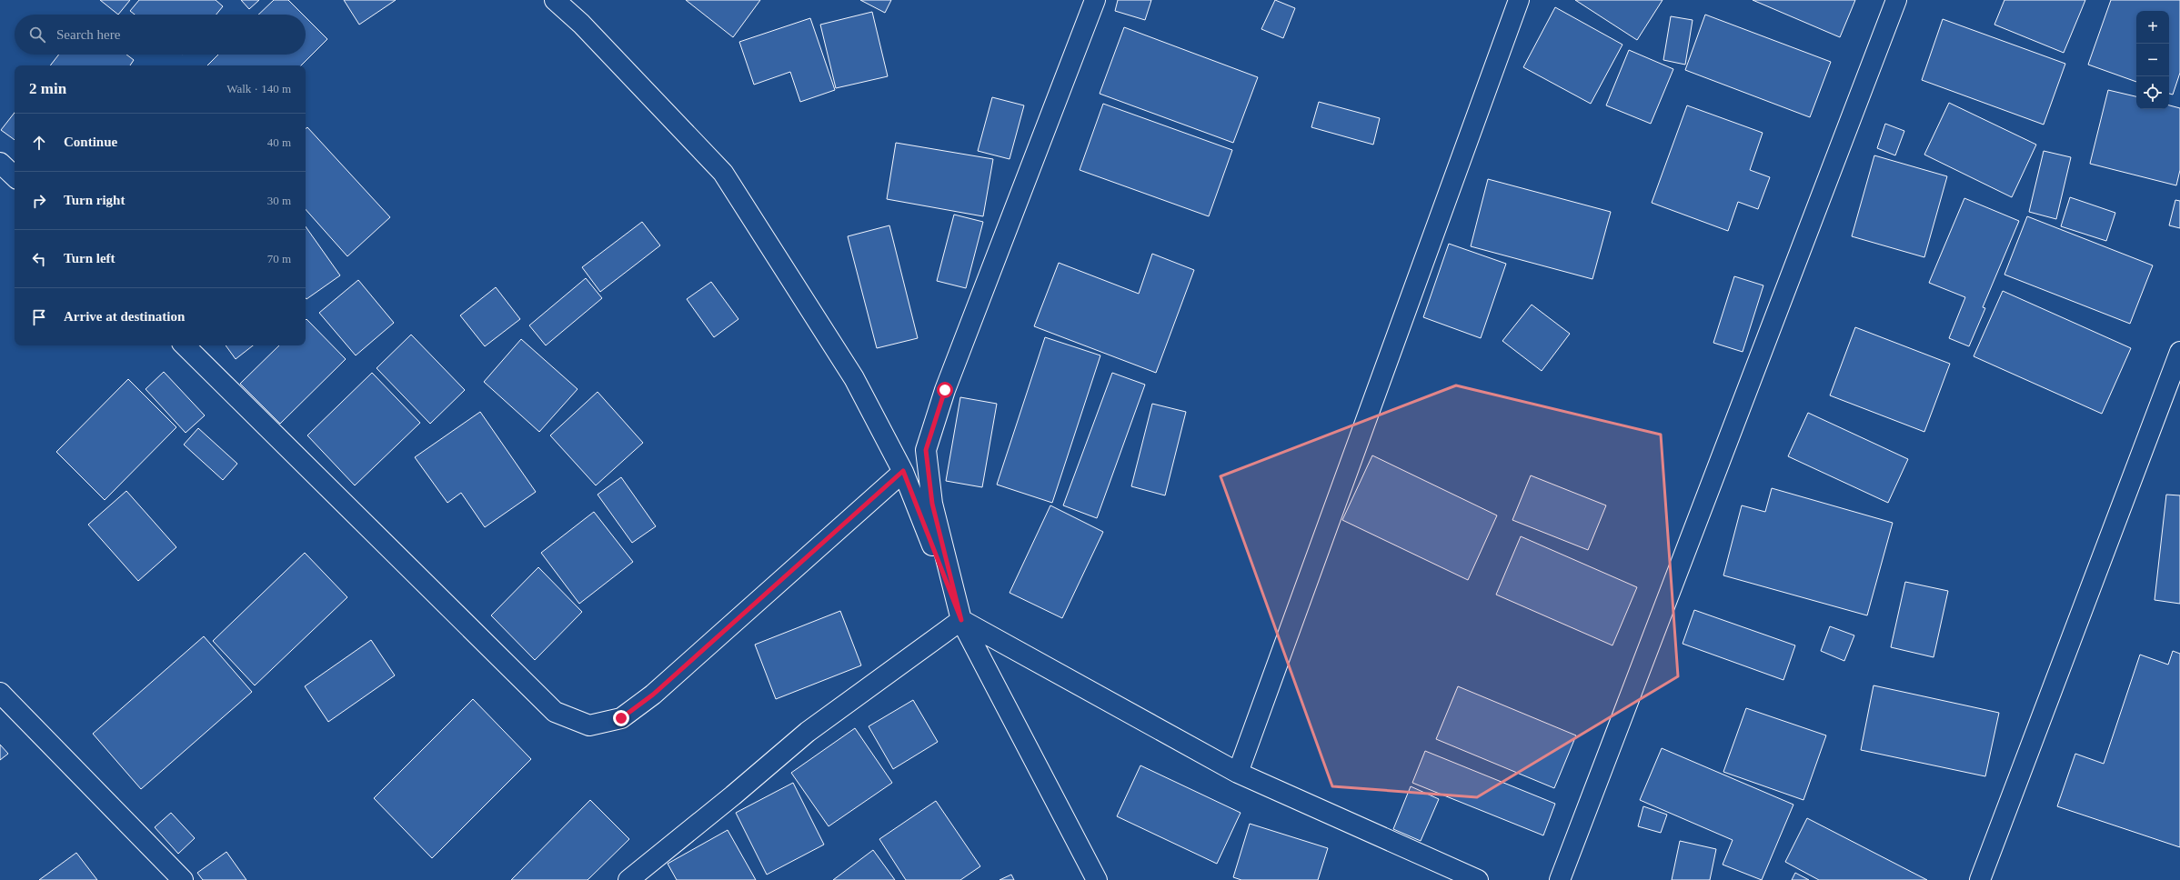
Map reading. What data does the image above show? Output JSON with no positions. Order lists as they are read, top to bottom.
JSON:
{
  "page": {
    "map_buttons": ["+", "−"],
    "search": "Search here",
    "heading": ["2 min", "Walk · 140 m"],
    "list": [
      ["Continue", "40 m"],
      ["Turn right", "30 m"],
      ["Turn left", "70 m"],
      "Arrive at destination"
    ]
  }
}
